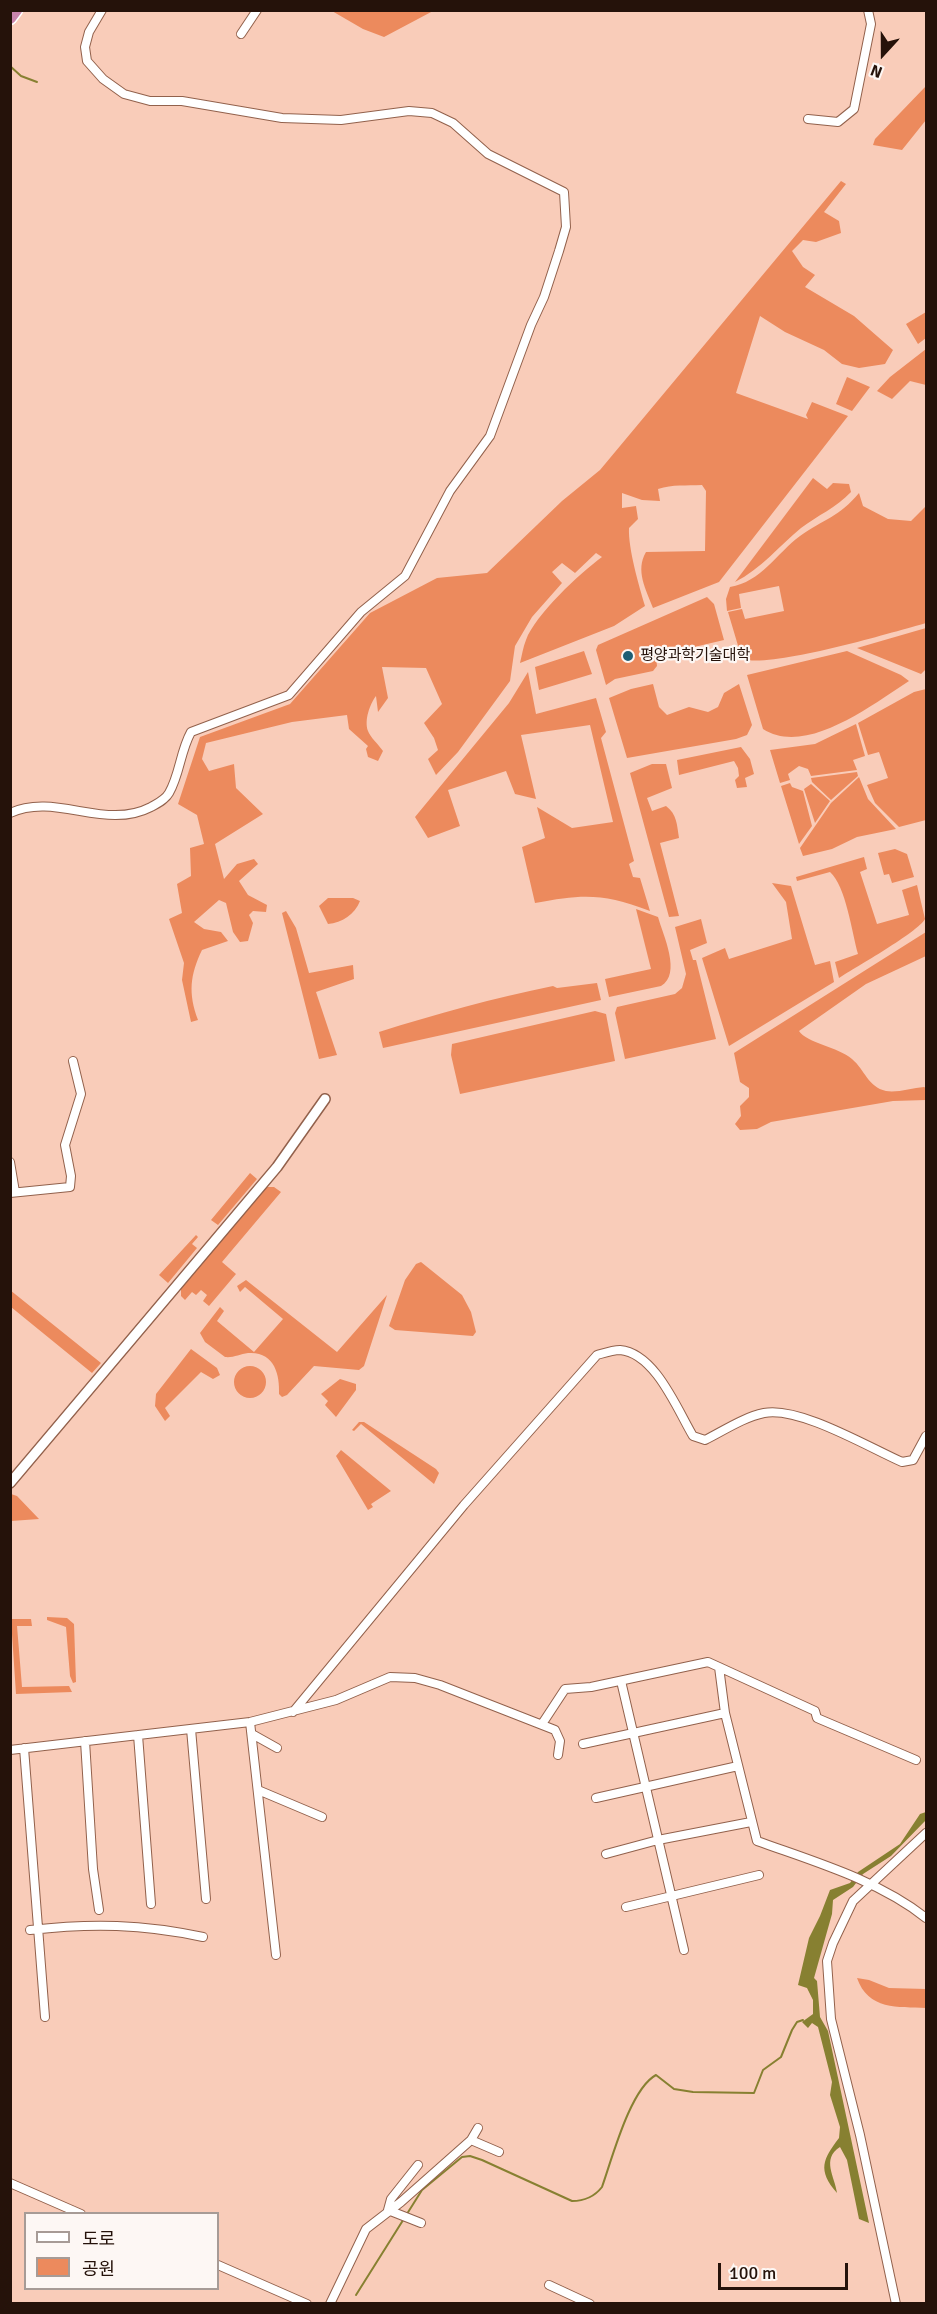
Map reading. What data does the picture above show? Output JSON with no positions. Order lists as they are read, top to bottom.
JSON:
{
  "places": ["평양과학기술대학"],
  "legend": ["도로", "공원"],
  "scale_bar": "100 m",
  "north": "bottom"
}
